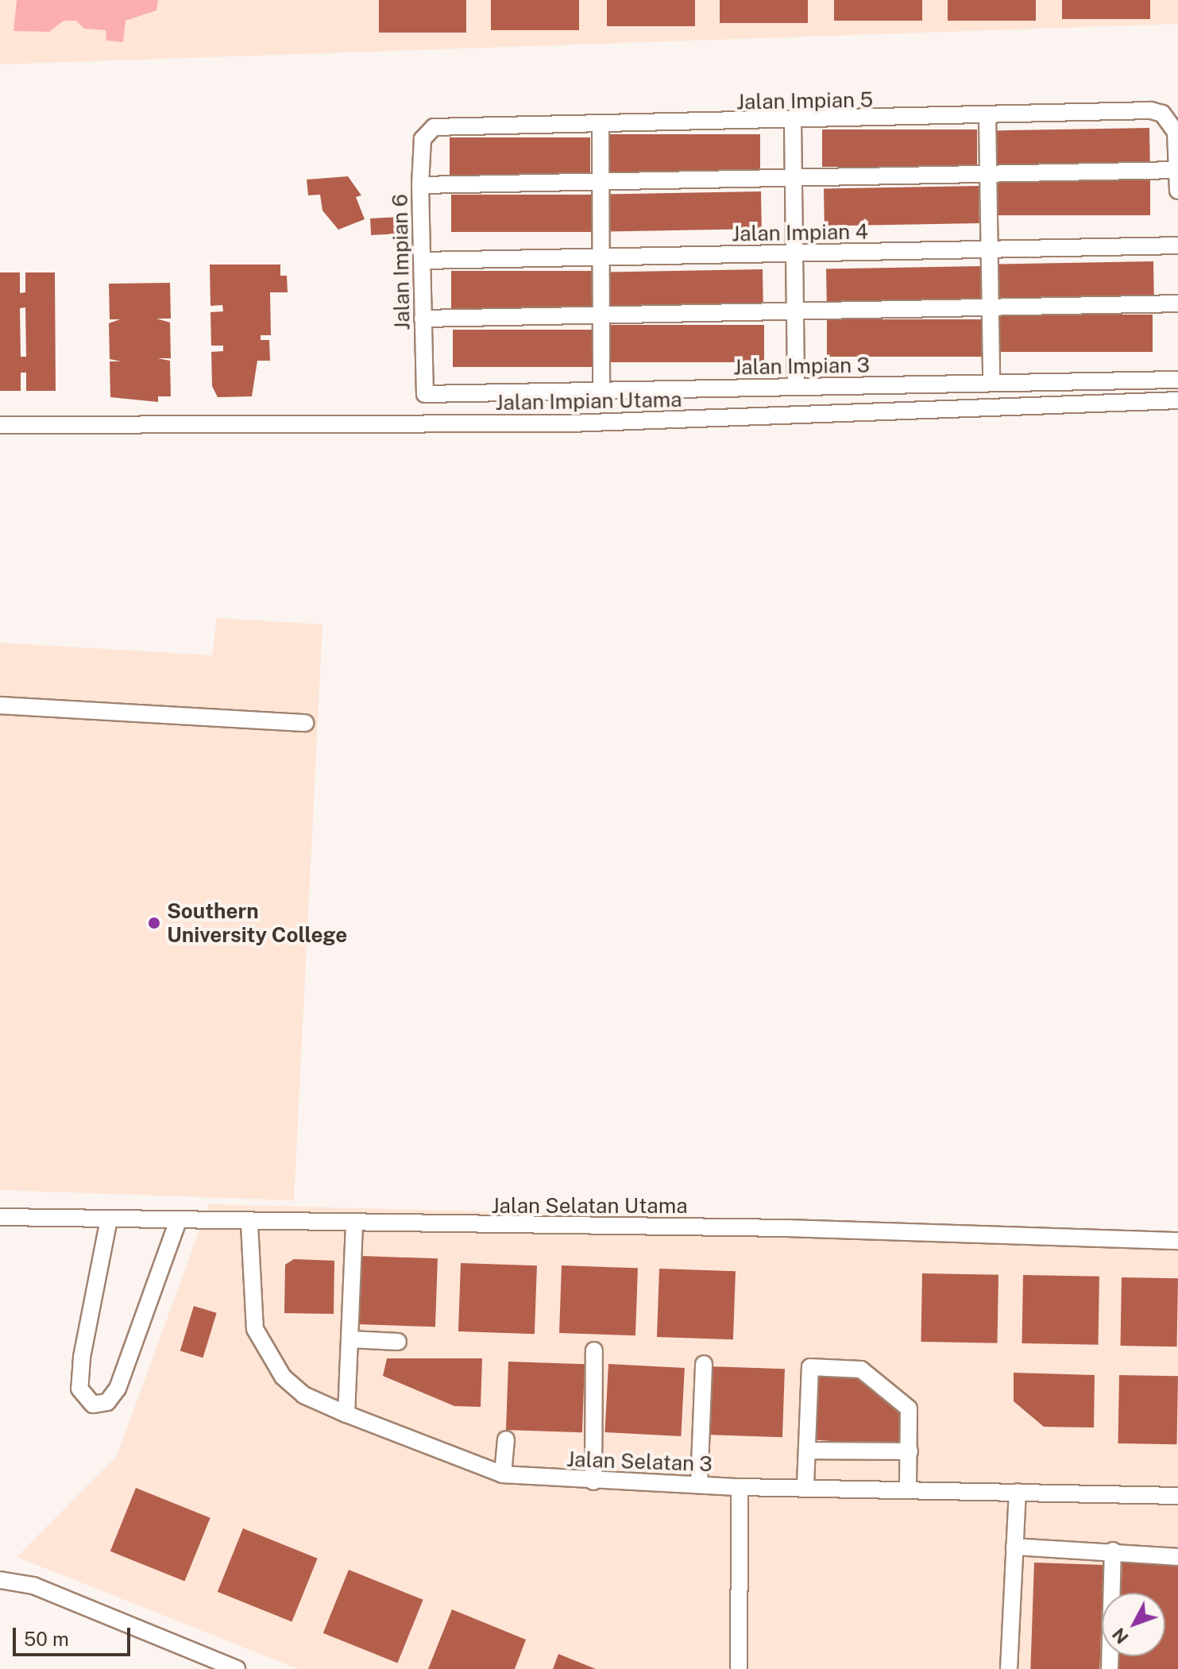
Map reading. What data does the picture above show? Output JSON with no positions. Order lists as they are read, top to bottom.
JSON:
{
  "streets": {
    "street": [
      "Jalan Impian 5",
      "Jalan Impian 4",
      "Jalan Impian 6",
      "Jalan Impian 3",
      "Jalan Impian Utama",
      "Jalan Selatan Utama",
      "Jalan Selatan 3"
    ]
  },
  "crossings": [
    ["Jalan Impian 5", "Jalan Impian 6"],
    ["Jalan Impian 4", "Jalan Impian 6"],
    ["Jalan Impian 6", "Jalan Impian 3"],
    ["Jalan Selatan Utama", "Jalan Selatan 3"]
  ],
  "places": ["Southern University College"],
  "scale_bar": "50 m",
  "north": "bottom left"
}
